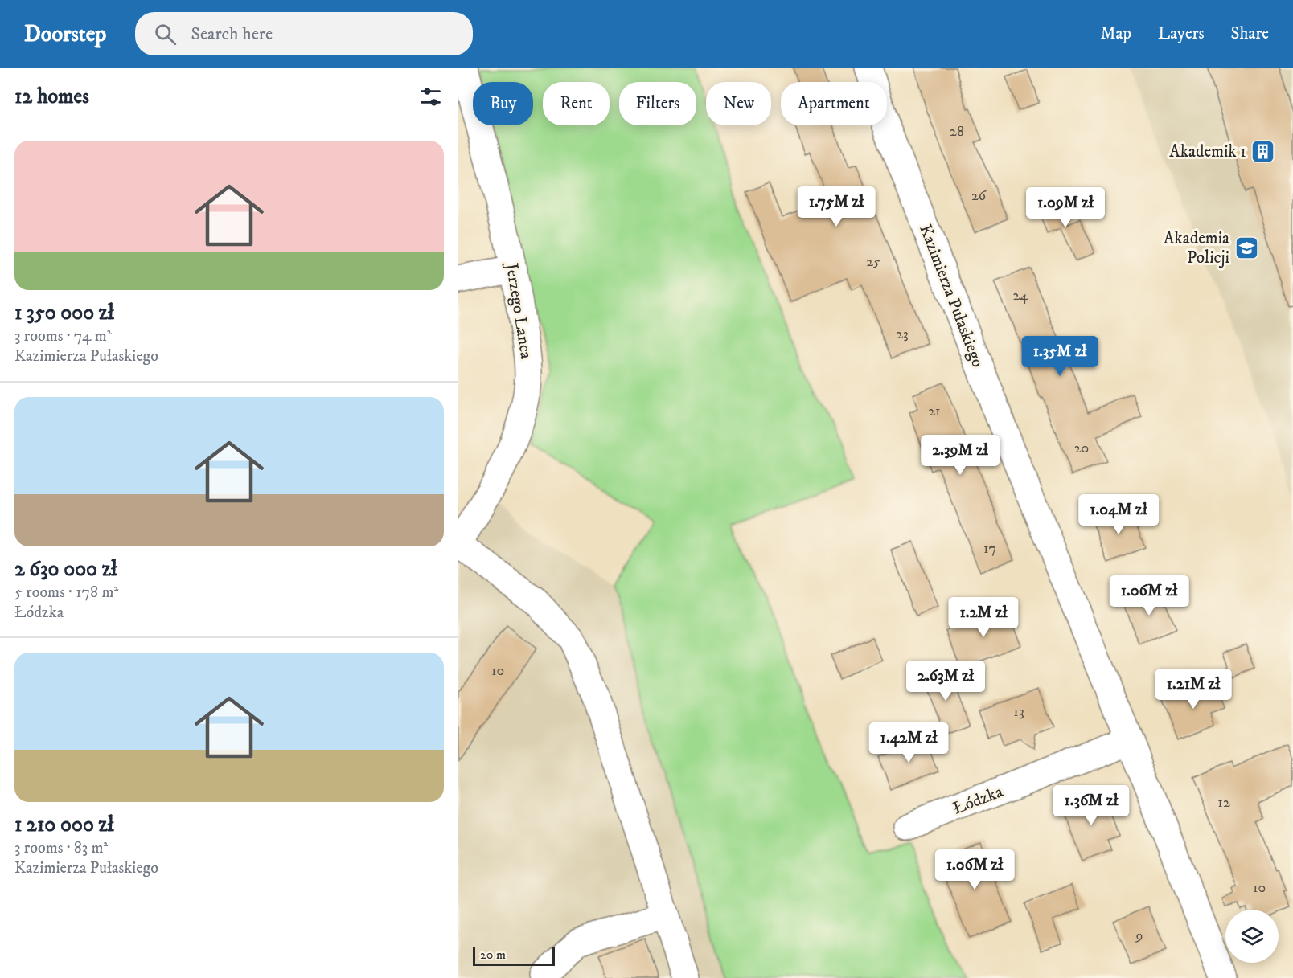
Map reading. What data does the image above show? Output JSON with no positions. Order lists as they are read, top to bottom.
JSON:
{
  "streets": {
    "street": ["Kazimierza Pułaskiego", "Jerzego Lanca", "Łódzka"]
  },
  "crossings": [
    ["Kazimierza Pułaskiego", "Łódzka"]
  ],
  "places": {
    "building": ["Akademik 1"],
    "school or university": ["Akademia Policji"]
  },
  "house_numbers": [
    "28",
    "26",
    "25",
    "24",
    "23",
    "21",
    "20",
    "17",
    "10",
    "13",
    "12",
    "10",
    "9"
  ],
  "scale_bar": "20 m",
  "page": {
    "header": "Doorstep",
    "search": "Search here",
    "nav": ["Map", "Layers", "Share"],
    "heading": "12 homes",
    "chip": [
      "Buy",
      "Rent",
      "Filters",
      "New",
      "Apartment"
    ],
    "list": [
      {
        "name": "1 350 000 zł",
        "note": "3 rooms · 74 m² · Kazimierza Pułaskiego"
      },
      {
        "name": "2 630 000 zł",
        "note": "5 rooms · 178 m² · Łódzka"
      },
      {
        "name": "1 210 000 zł",
        "note": "3 rooms · 83 m² · Kazimierza Pułaskiego"
      }
    ],
    "price": [
      "1.75M zł",
      "1.09M zł",
      "1.35M zł",
      "2.39M zł",
      "1.04M zł",
      "1.06M zł",
      "1.2M zł",
      "2.63M zł",
      "1.21M zł",
      "1.42M zł",
      "1.36M zł",
      "1.06M zł"
    ],
    "scale": "20 m"
  }
}
